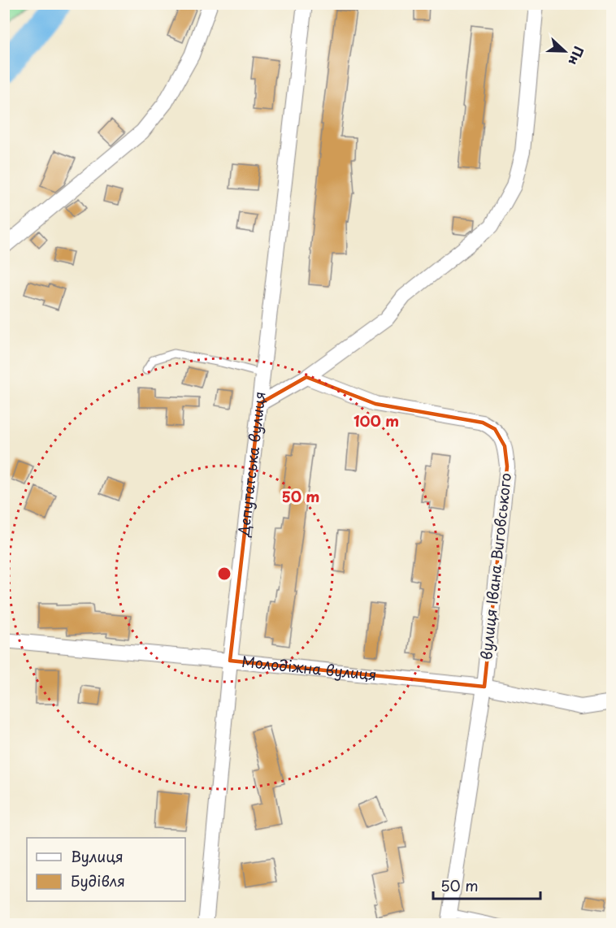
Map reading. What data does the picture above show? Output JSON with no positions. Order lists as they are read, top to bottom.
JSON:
{
  "streets": {
    "street": ["Депутатська вулиця", "вулиця Івана Виговського", "Молодіжна вулиця"]
  },
  "crossings": [
    ["Депутатська вулиця", "Молодіжна вулиця"],
    ["вулиця Івана Виговського", "Молодіжна вулиця"]
  ],
  "legend": ["Вулиця", "Будівля"],
  "scale_bar": "50 m",
  "north": "right",
  "rings": ["100 m", "50 m"]
}
